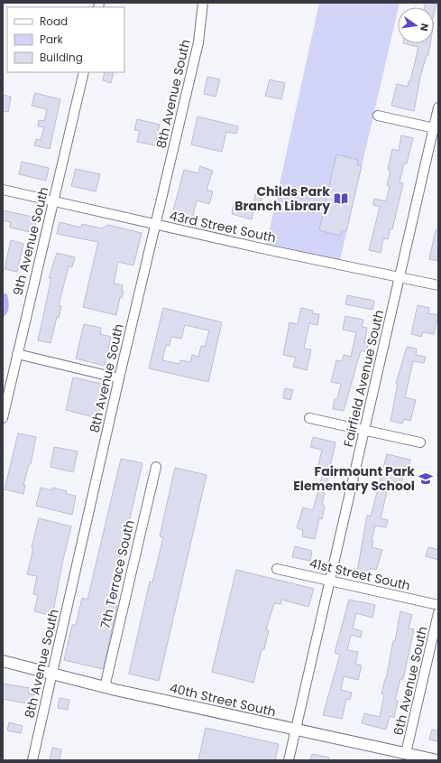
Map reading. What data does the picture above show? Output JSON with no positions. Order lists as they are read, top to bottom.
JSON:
{
  "streets": {
    "street": [
      "8th Avenue South",
      "43rd Street South",
      "9th Avenue South",
      "Fairfield Avenue South",
      "7th Terrace South",
      "41st Street South",
      "6th Avenue South",
      "40th Street South"
    ]
  },
  "crossings": [
    ["8th Avenue South", "43rd Street South"],
    ["8th Avenue South", "40th Street South"],
    ["43rd Street South", "9th Avenue South"],
    ["43rd Street South", "Fairfield Avenue South"],
    ["Fairfield Avenue South", "41st Street South"],
    ["Fairfield Avenue South", "40th Street South"],
    ["7th Terrace South", "40th Street South"],
    ["6th Avenue South", "40th Street South"]
  ],
  "places": {
    "library": ["Childs Park Branch Library"],
    "school or university": ["Fairmount Park Elementary School"]
  },
  "legend": ["Road", "Park", "Building"],
  "north": "right"
}
